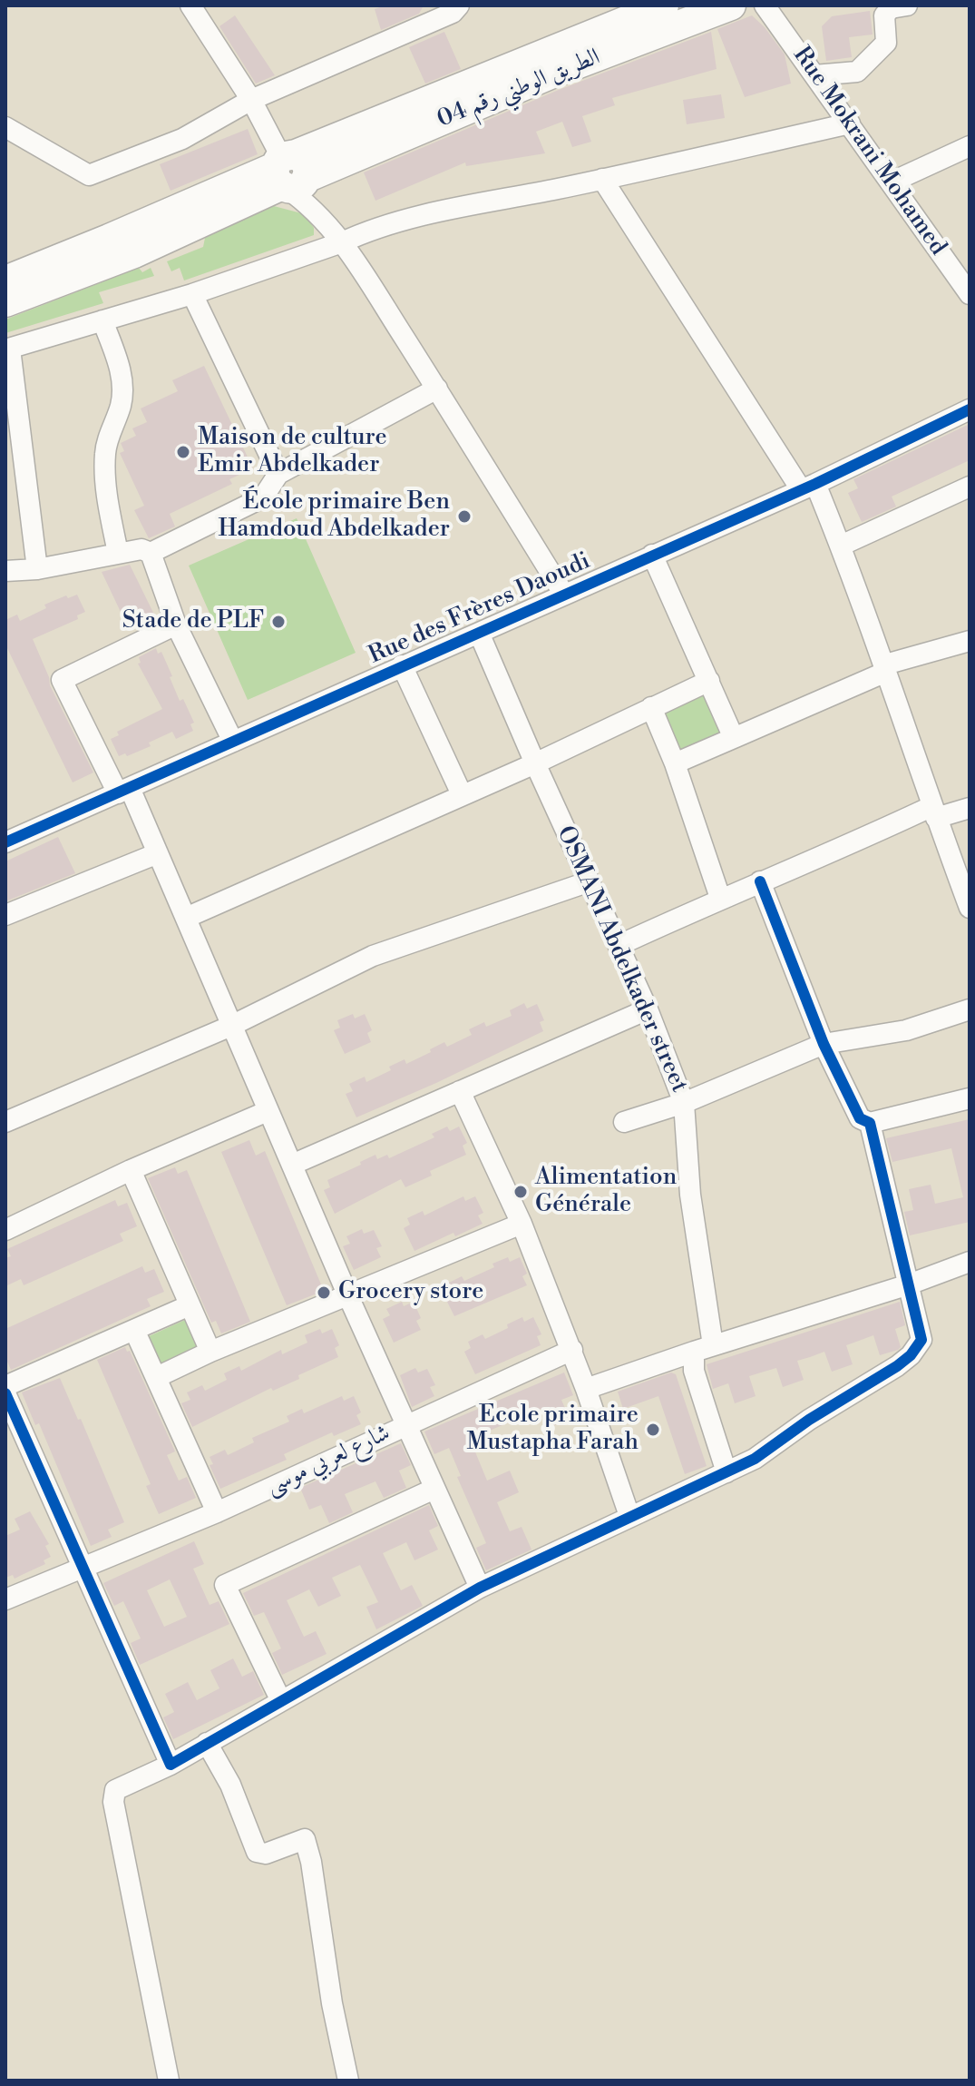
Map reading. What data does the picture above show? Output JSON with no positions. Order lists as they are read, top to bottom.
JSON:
{
  "streets": {
    "highway": ["الطريق الوطني رقم 04"],
    "street": [
      "Rue Mokrani Mohamed",
      "Rue des Frères Daoudi",
      "OSMANI Abdelkader street",
      "شارع لعربي موسى"
    ]
  },
  "crossings": [
    ["Rue des Frères Daoudi", "OSMANI Abdelkader street"]
  ],
  "places": [
    "Maison de culture Emir Abdelkader",
    "École primaire Ben Hamdoud Abdelkader",
    "Stade de PLF",
    "Alimentation Générale",
    "Grocery store",
    "Ecole primaire Mustapha Farah"
  ]
}
